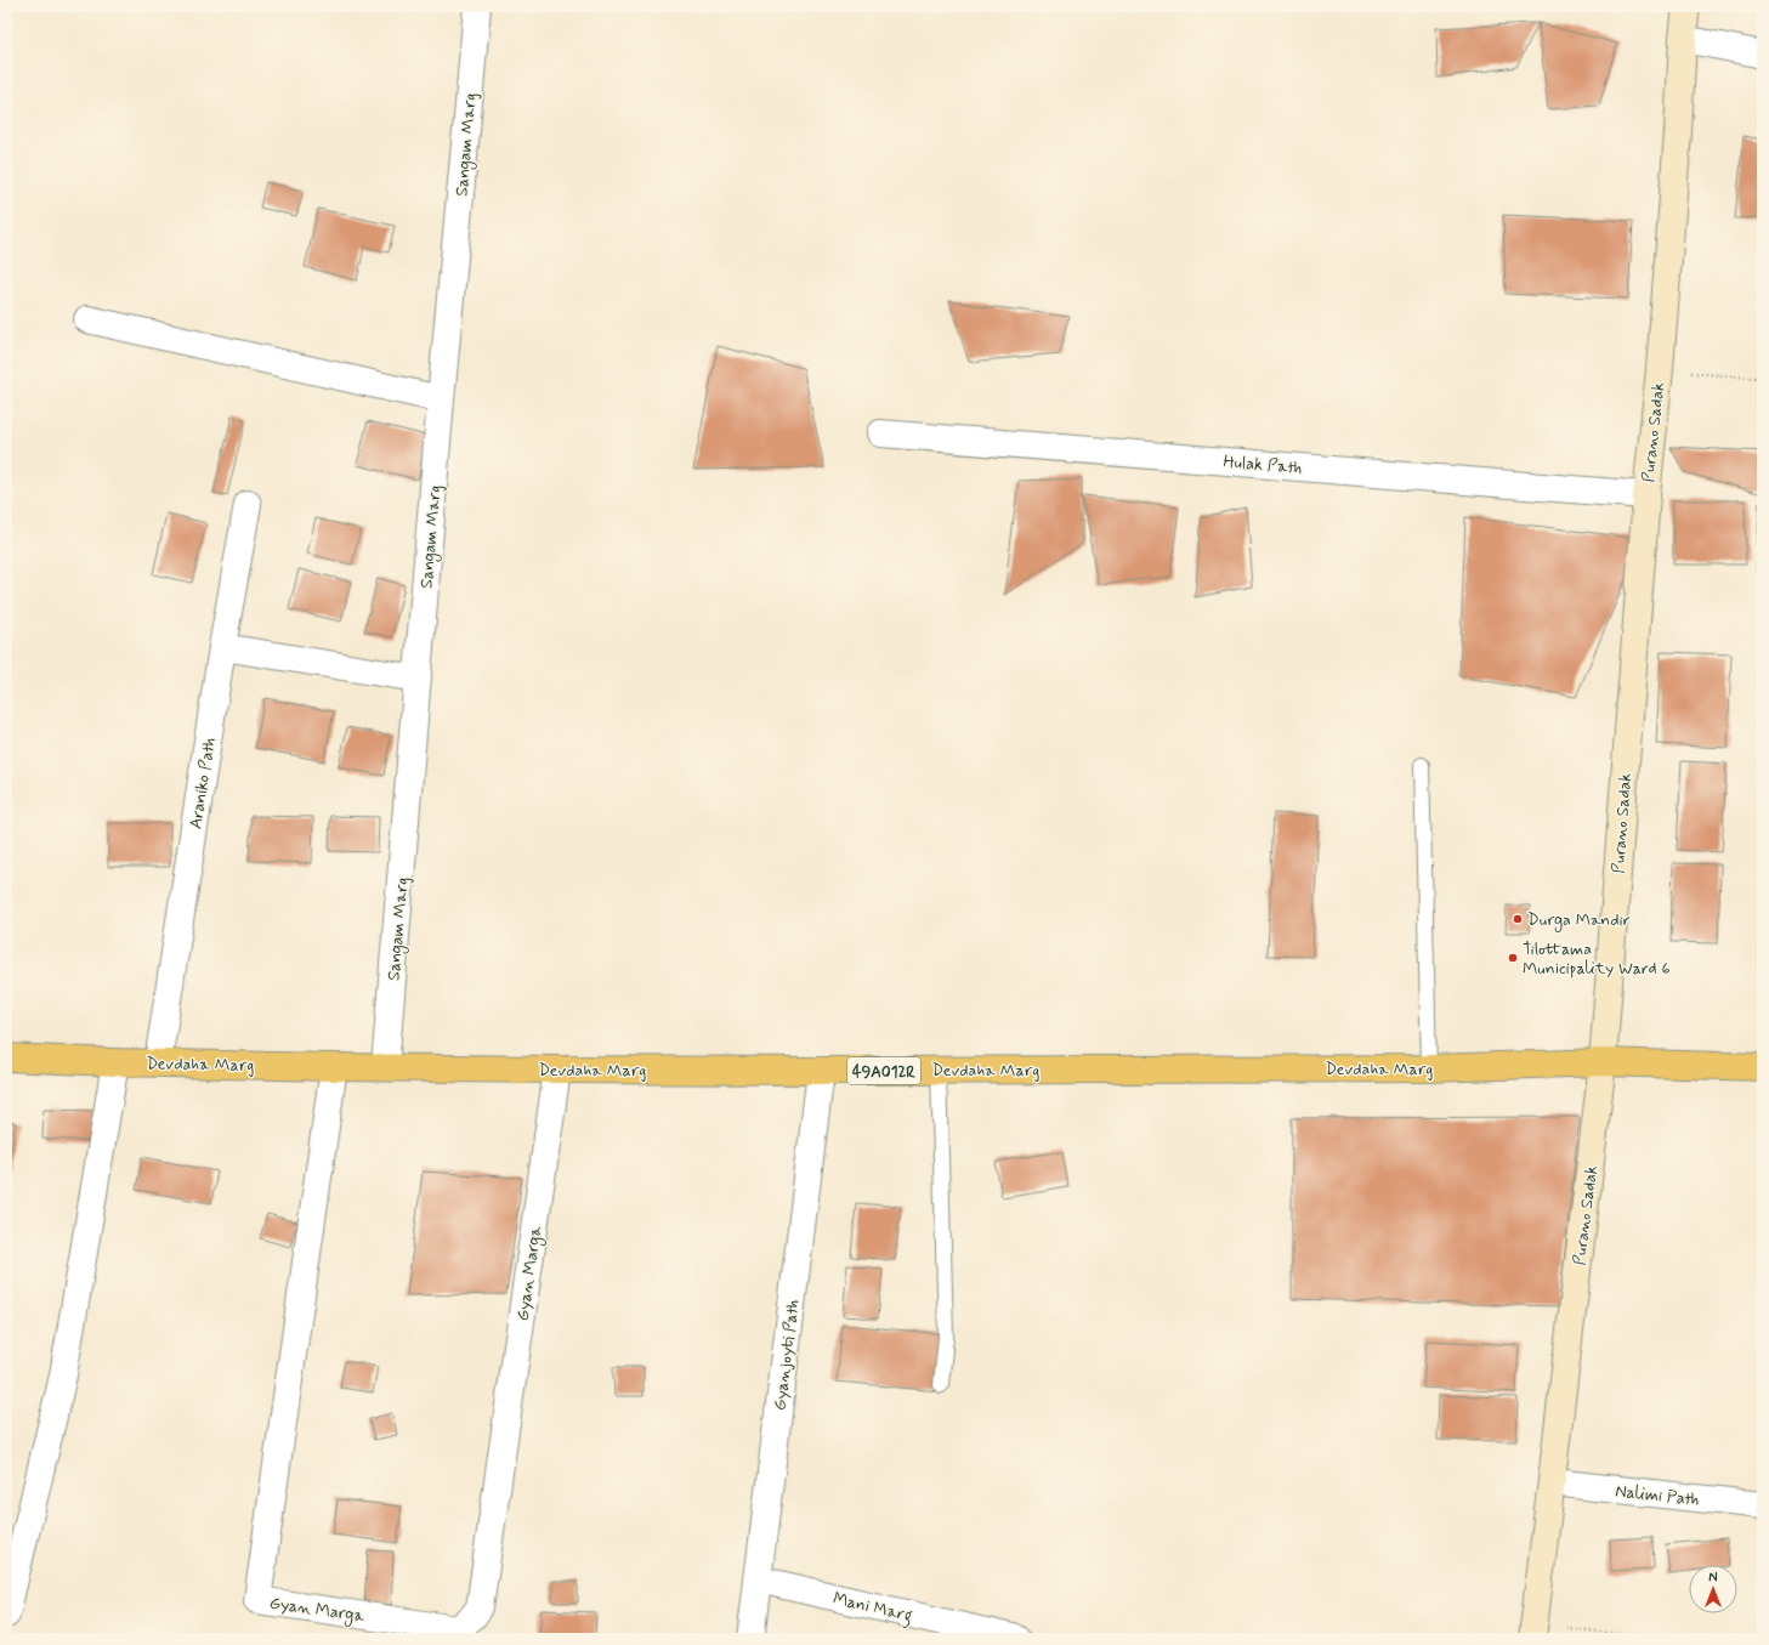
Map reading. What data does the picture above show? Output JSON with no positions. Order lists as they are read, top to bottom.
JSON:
{
  "streets": {
    "main road": ["Purano Sadak", "Devdaha Marg", "49A012R"],
    "street": [
      "Sangam Marg",
      "Hulak Path",
      "Araniko Path",
      "Gyan Marga",
      "Gyanjoyti Path",
      "Nalimi Path",
      "Mani Marg"
    ]
  },
  "crossings": [
    ["Sangam Marg", "Devdaha Marg"],
    ["Purano Sadak", "Hulak Path"],
    ["Purano Sadak", "Devdaha Marg"],
    ["Purano Sadak", "Nalimi Path"],
    ["Araniko Path", "Devdaha Marg"],
    ["Devdaha Marg", "Gyan Marga"],
    ["Devdaha Marg", "Gyanjoyti Path"],
    ["Gyanjoyti Path", "Mani Marg"]
  ],
  "places": ["Durga Mandir", "Tilottama Municipality Ward 6"],
  "north": "top"
}
